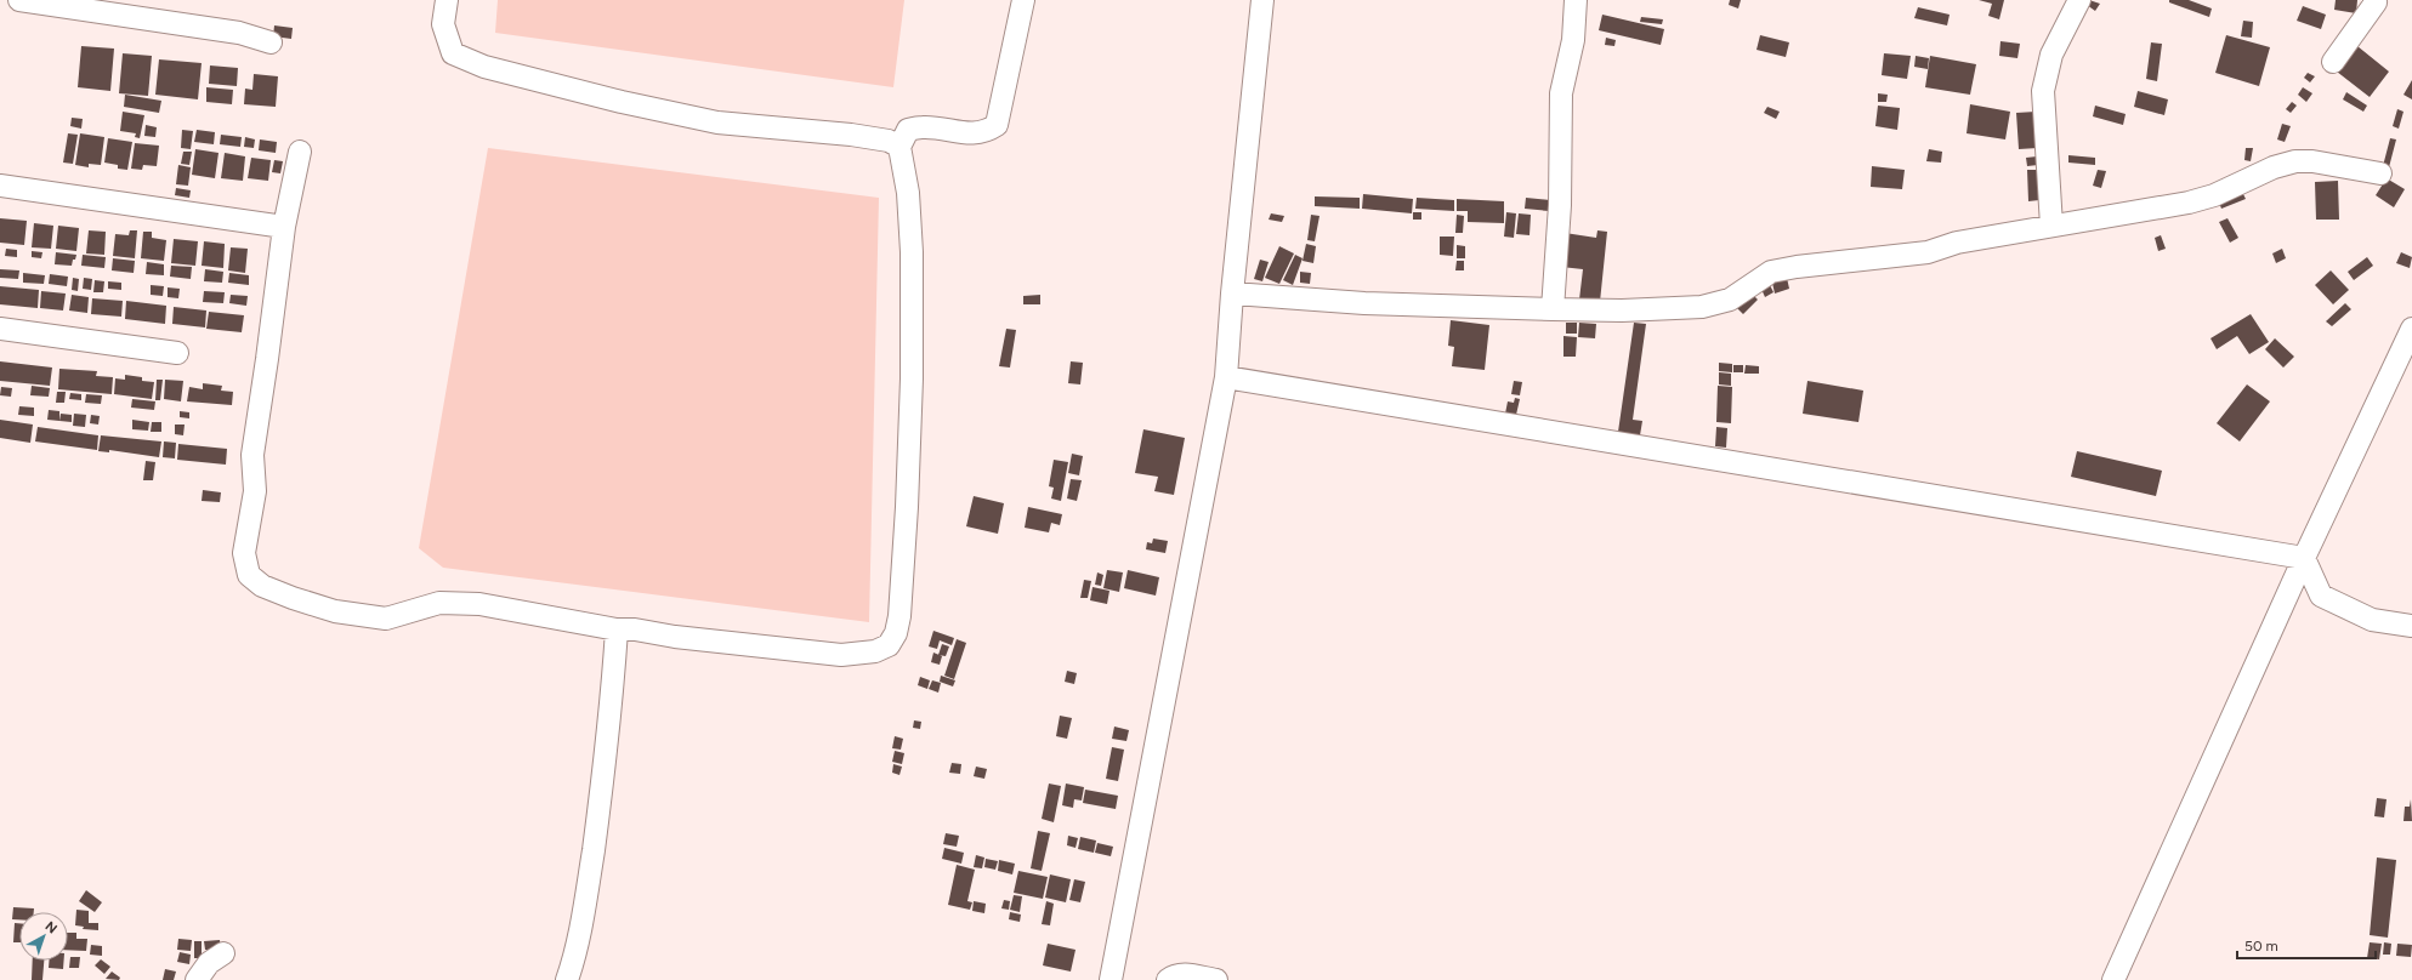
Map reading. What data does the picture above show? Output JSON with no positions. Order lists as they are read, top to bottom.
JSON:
{
  "scale_bar": "50 m",
  "north": "top right"
}
